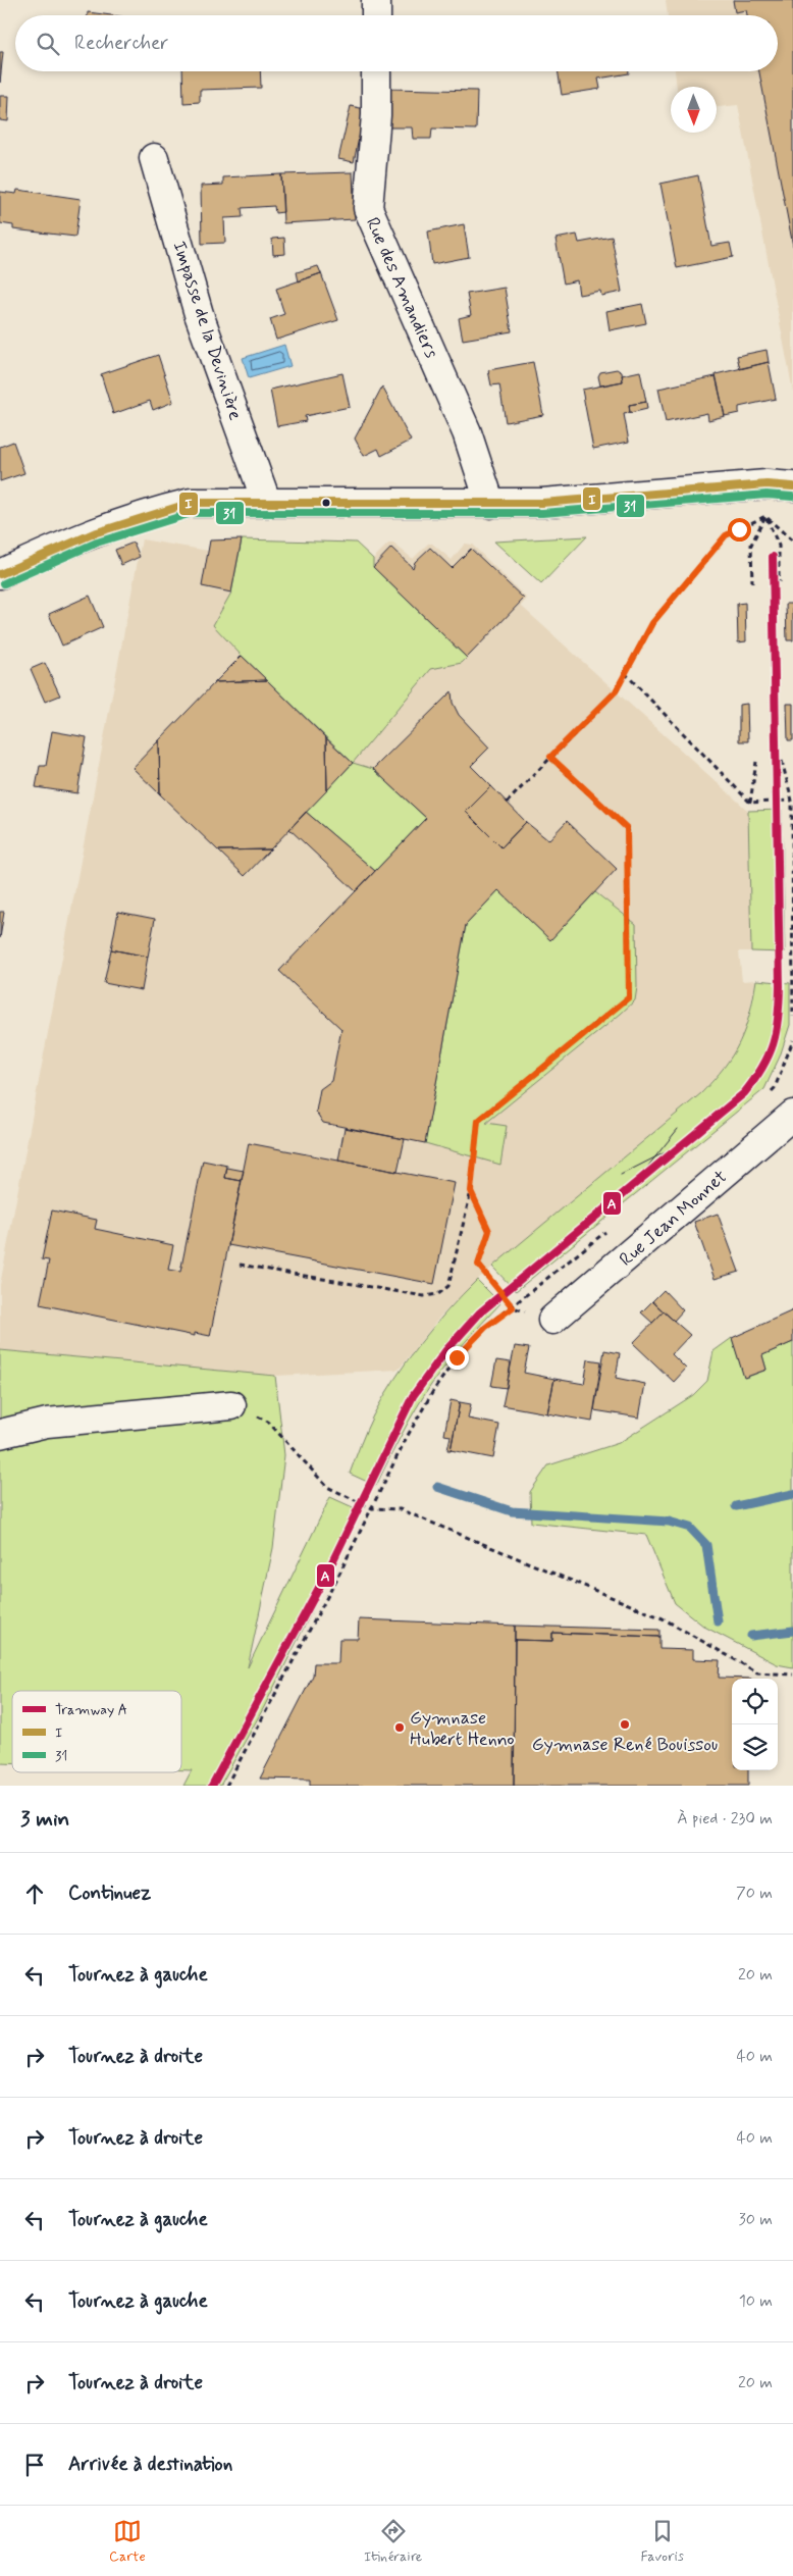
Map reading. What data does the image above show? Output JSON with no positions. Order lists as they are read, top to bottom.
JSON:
{
  "streets": {
    "street": ["Rue des Amandiers", "Impasse de la Devinière", "Rue Jean Monnet"]
  },
  "places": ["Gymnase René Bouissou", "Gymnase Hubert Henno"],
  "lines": ["transit line I", "transit line 31", "tram line A"],
  "legend": ["Tramway A", "I", "31"],
  "north": "bottom",
  "page": {
    "search": "Rechercher",
    "heading": ["3 min", "À pied · 230 m"],
    "list": [
      ["Continuez", "70 m"],
      ["Tournez à gauche", "20 m"],
      ["Tournez à droite", "40 m"],
      ["Tournez à droite", "40 m"],
      ["Tournez à gauche", "30 m"],
      ["Tournez à gauche", "10 m"],
      ["Tournez à droite", "20 m"],
      "Arrivée à destination"
    ],
    "nav": ["Carte", "Itinéraire", "Favoris"]
  }
}
